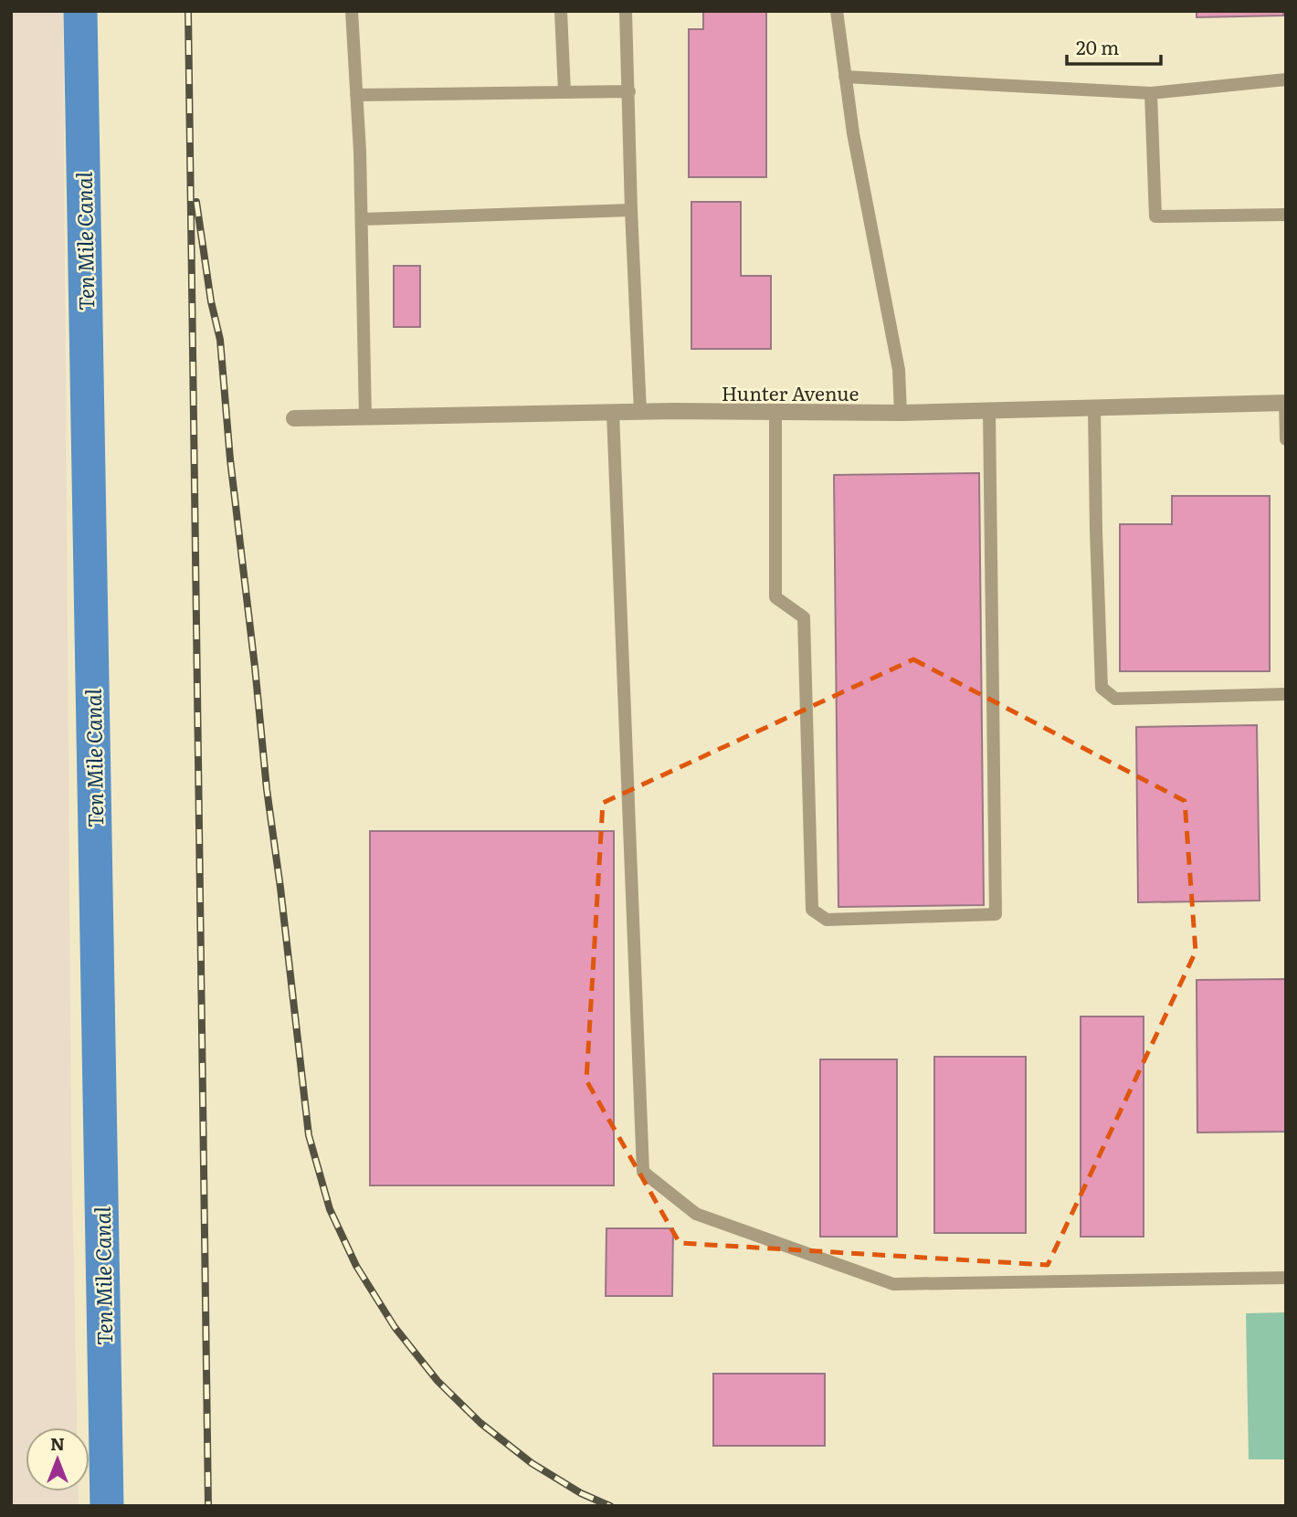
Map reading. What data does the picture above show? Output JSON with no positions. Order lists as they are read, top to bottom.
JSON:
{
  "streets": {
    "street": ["Hunter Avenue"]
  },
  "water": ["Ten Mile Canal"],
  "scale_bar": "20 m",
  "north": "top"
}
